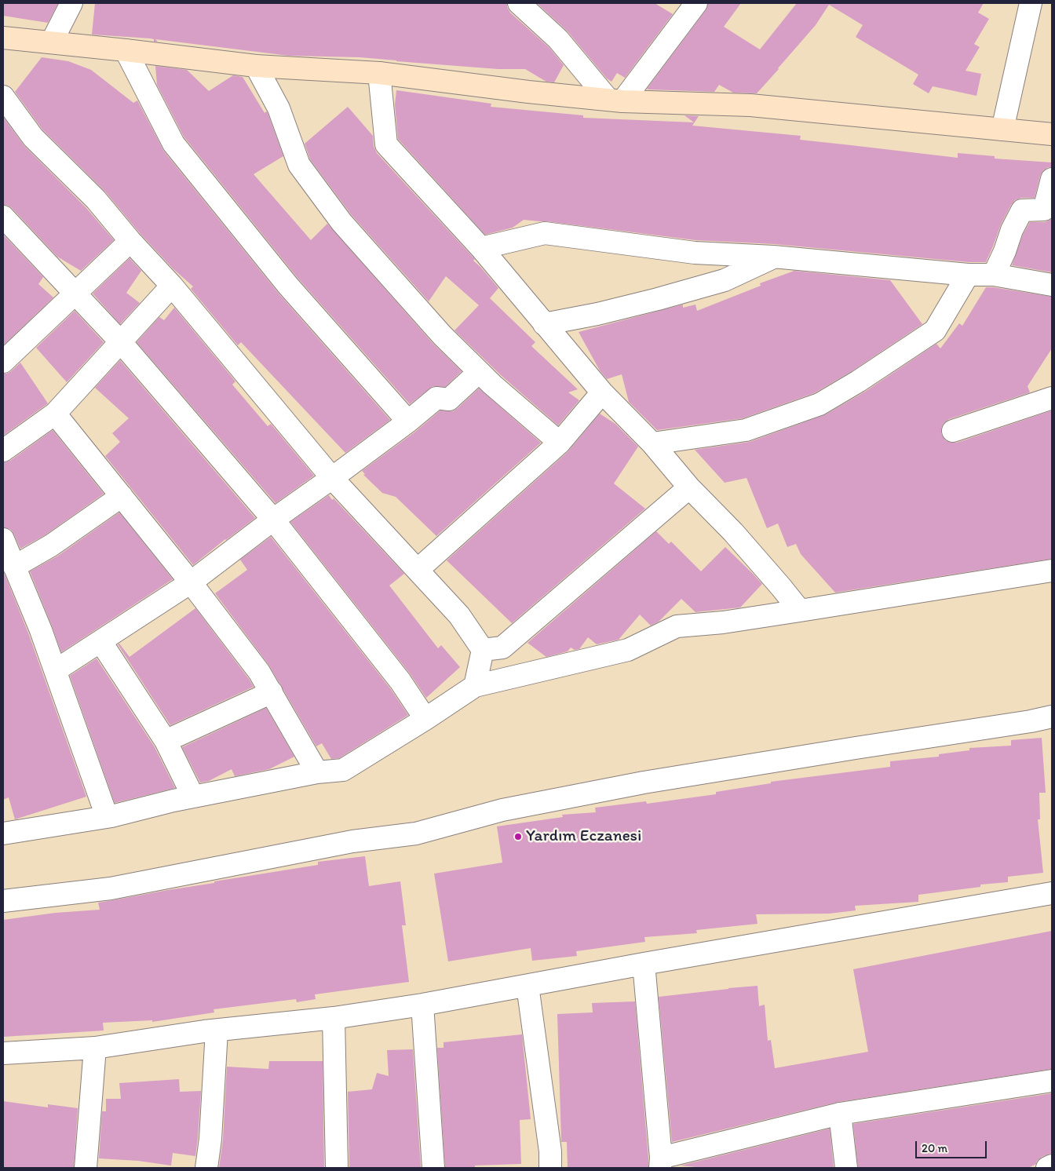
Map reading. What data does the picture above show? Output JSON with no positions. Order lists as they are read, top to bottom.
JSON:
{
  "places": ["Yardım Eczanesi"],
  "scale_bar": "20 m"
}
